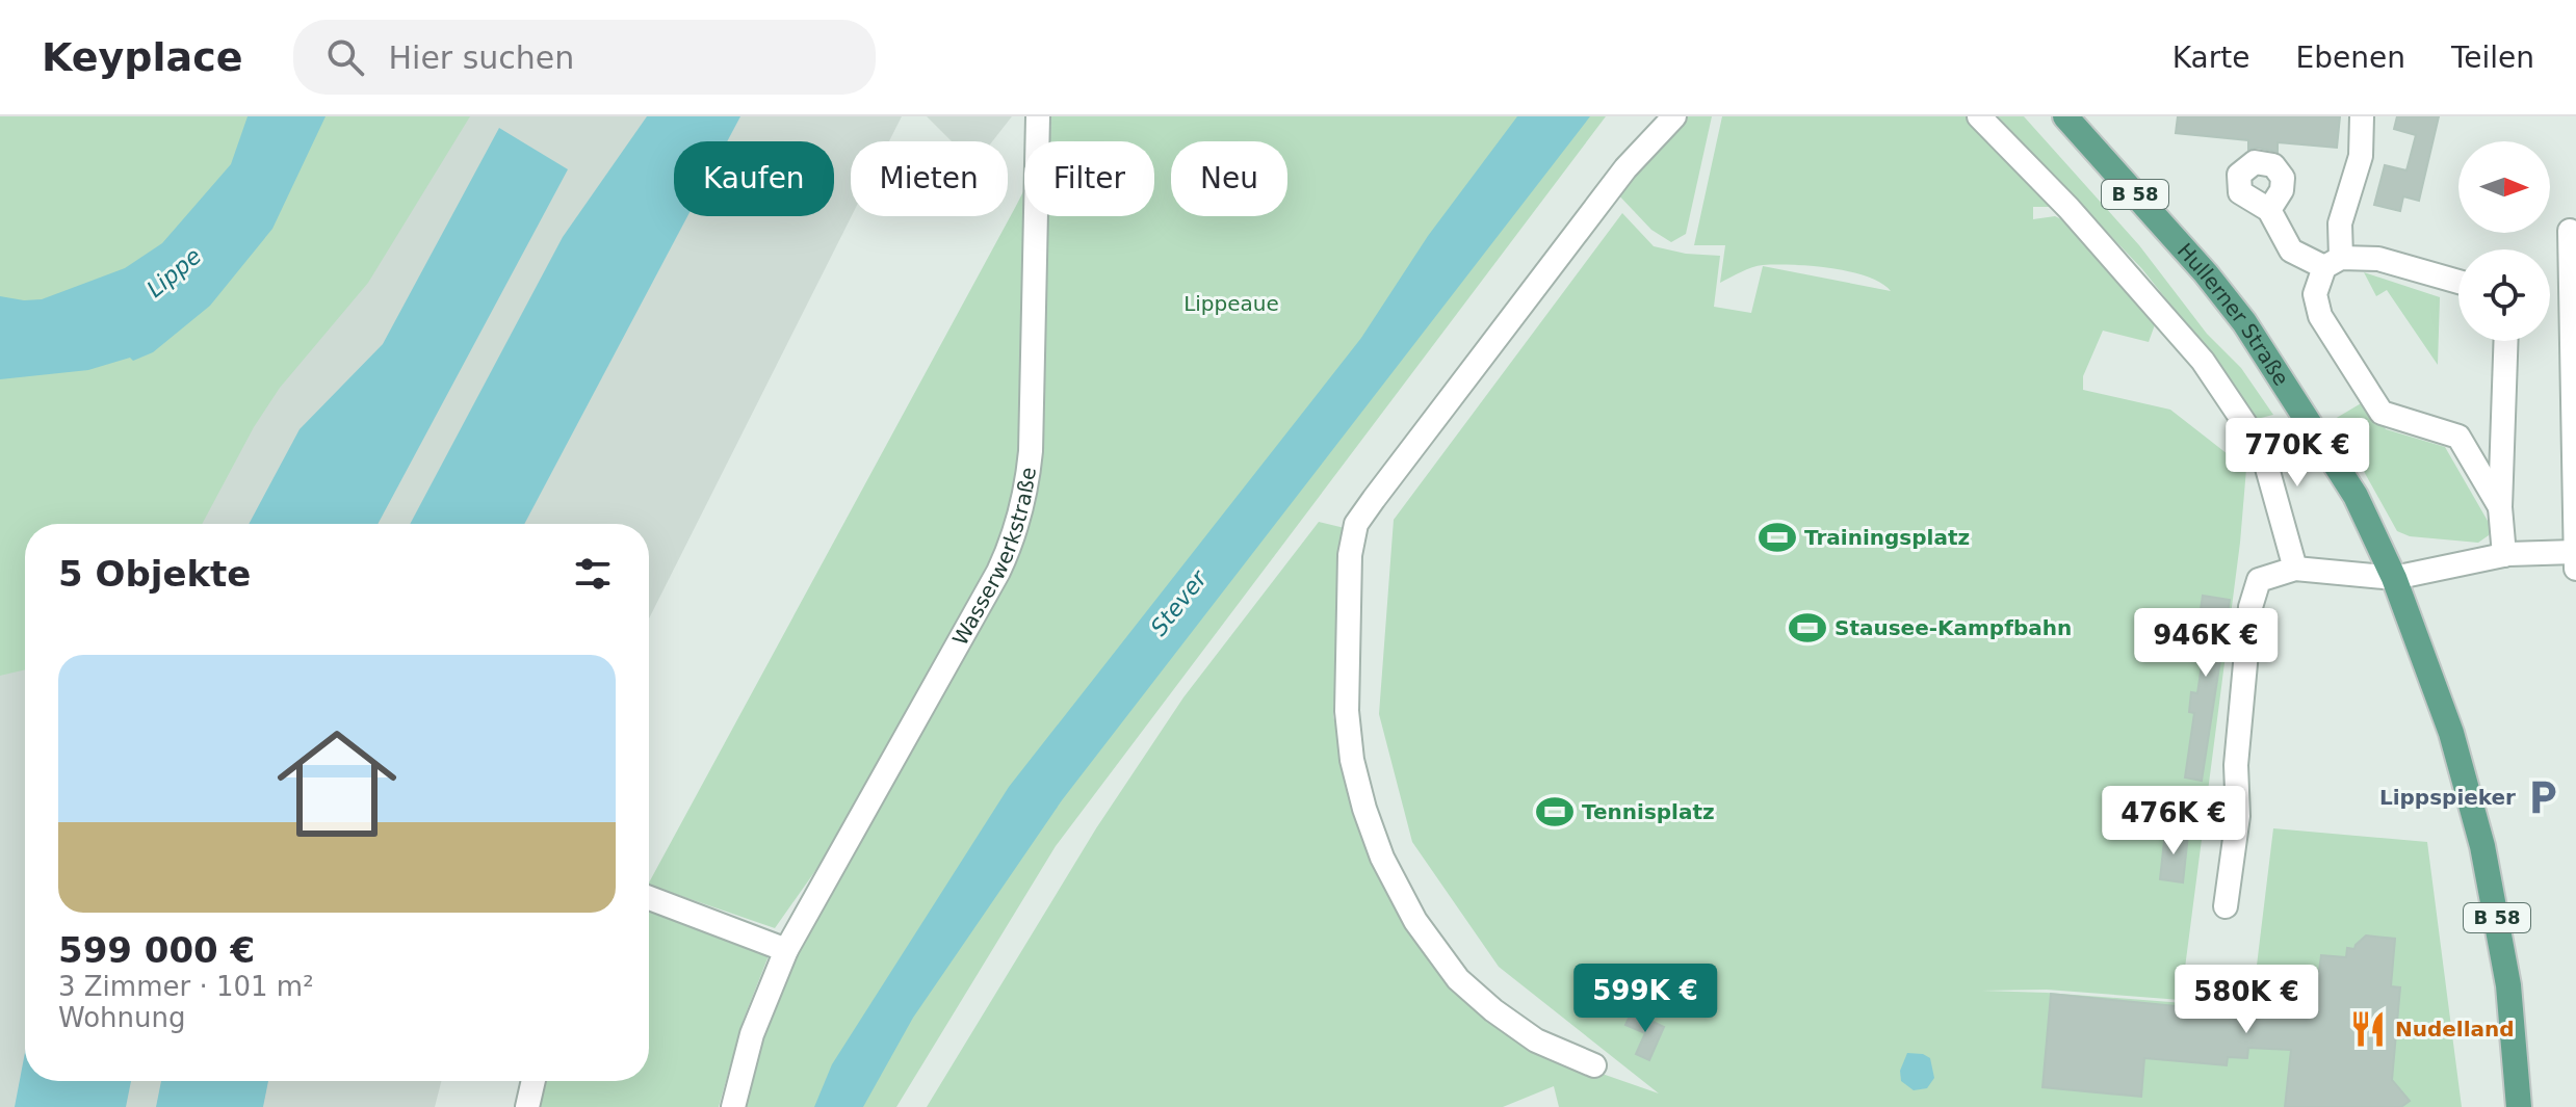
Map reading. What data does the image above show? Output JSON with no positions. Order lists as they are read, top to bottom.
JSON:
{
  "streets": {
    "main road": ["B 58", "Hullerner Straße"],
    "street": ["Wasserwerkstraße"]
  },
  "water": ["Lippe", "Stever"],
  "parks": ["Lippeaue"],
  "places": {
    "sports": ["Trainingsplatz", "Stausee-Kampfbahn", "Tennisplatz"],
    "parking": ["Lippspieker"],
    "restaurant": ["Nudelland"]
  },
  "north": "right",
  "page": {
    "header": "Keyplace",
    "search": "Hier suchen",
    "nav": ["Karte", "Ebenen", "Teilen"],
    "chip": [
      "Kaufen",
      "Mieten",
      "Filter",
      "Neu"
    ],
    "price": [
      "770K €",
      "946K €",
      "476K €",
      "599K €",
      "580K €"
    ],
    "heading": "5 Objekte",
    "list": [
      {
        "name": "599 000 €",
        "note": "3 Zimmer · 101 m² · Wohnung"
      }
    ]
  }
}
